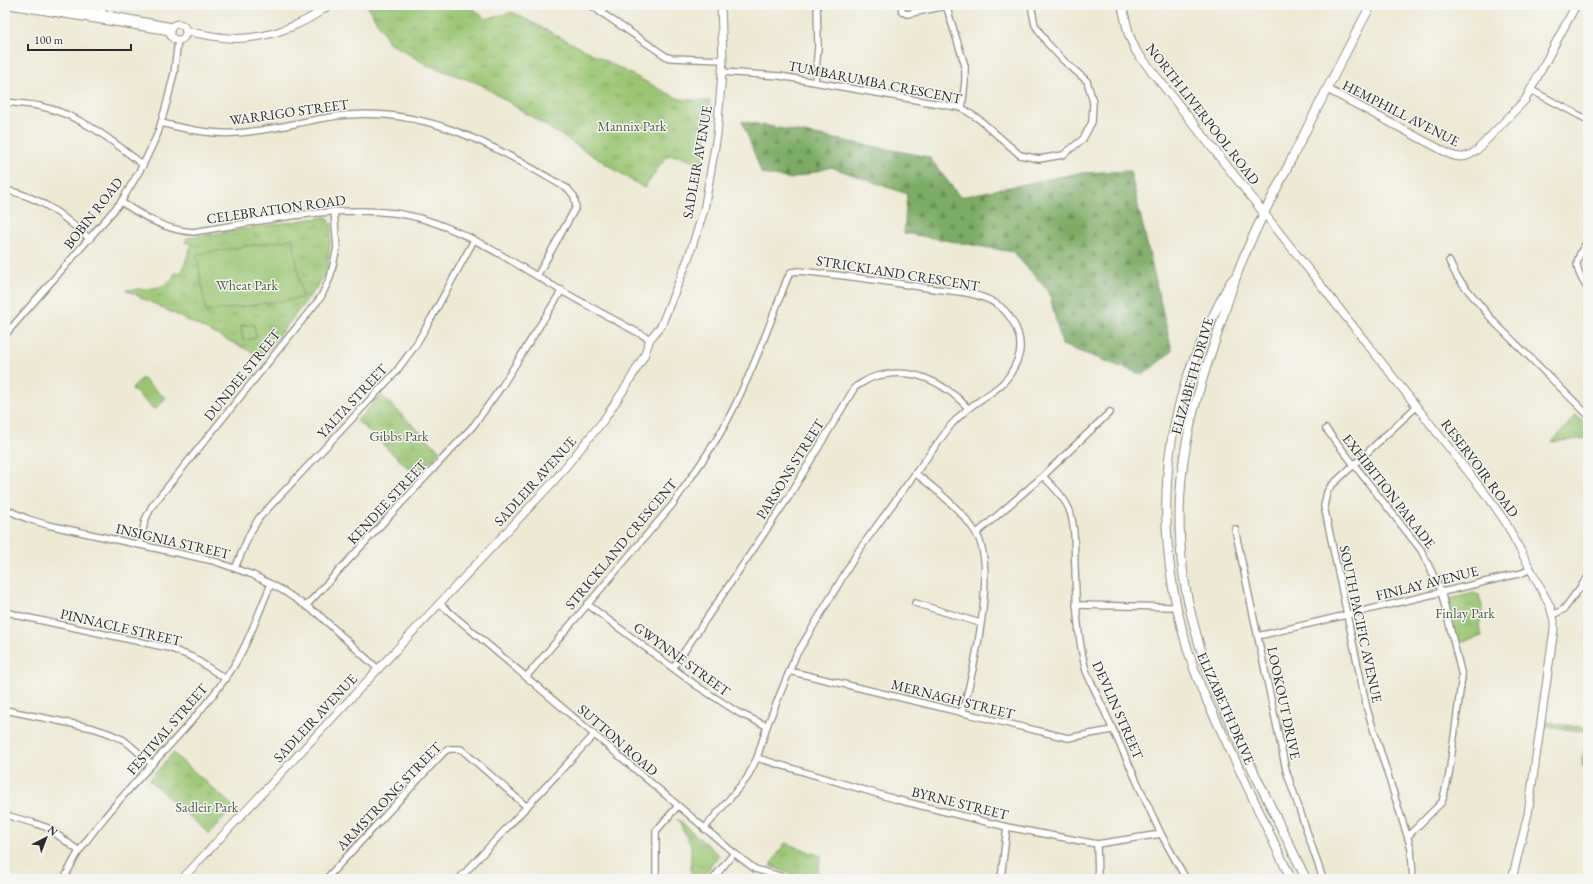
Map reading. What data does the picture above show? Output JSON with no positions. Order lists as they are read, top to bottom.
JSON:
{
  "streets": {
    "main road": ["NORTH LIVERPOOL ROAD", "ELIZABETH DRIVE"],
    "street": [
      "TUMBARUMBA CRESCENT",
      "WARRIGO STREET",
      "HEMPHILL AVENUE",
      "SADLEIR AVENUE",
      "CELEBRATION ROAD",
      "BOBIN ROAD",
      "STRICKLAND CRESCENT",
      "DUNDEE STREET",
      "YALTA STREET",
      "RESERVOIR ROAD",
      "PARSONS STREET",
      "EXHIBITION PARADE",
      "KENDEE STREET",
      "INSIGNIA STREET",
      "FINLAY AVENUE",
      "SOUTH PACIFIC AVENUE",
      "PINNACLE STREET",
      "GWYNNE STREET",
      "MERNAGH STREET",
      "LOOKOUT DRIVE",
      "DEVLIN STREET",
      "FESTIVAL STREET",
      "SUTTON ROAD",
      "ARMSTRONG STREET",
      "BYRNE STREET"
    ]
  },
  "crossings": [
    ["TUMBARUMBA CRESCENT", "SADLEIR AVENUE"],
    ["WARRIGO STREET", "CELEBRATION ROAD"],
    ["WARRIGO STREET", "BOBIN ROAD"],
    ["HEMPHILL AVENUE", "ELIZABETH DRIVE"],
    ["NORTH LIVERPOOL ROAD", "ELIZABETH DRIVE"],
    ["NORTH LIVERPOOL ROAD", "RESERVOIR ROAD"],
    ["SADLEIR AVENUE", "CELEBRATION ROAD"],
    ["SADLEIR AVENUE", "INSIGNIA STREET"],
    ["SADLEIR AVENUE", "SUTTON ROAD"],
    ["CELEBRATION ROAD", "BOBIN ROAD"],
    ["CELEBRATION ROAD", "DUNDEE STREET"],
    ["CELEBRATION ROAD", "YALTA STREET"],
    ["CELEBRATION ROAD", "KENDEE STREET"],
    ["STRICKLAND CRESCENT", "PARSONS STREET"],
    ["STRICKLAND CRESCENT", "GWYNNE STREET"],
    ["STRICKLAND CRESCENT", "MERNAGH STREET"],
    ["STRICKLAND CRESCENT", "SUTTON ROAD"],
    ["STRICKLAND CRESCENT", "BYRNE STREET"],
    ["DUNDEE STREET", "INSIGNIA STREET"],
    ["ELIZABETH DRIVE", "RESERVOIR ROAD"],
    ["YALTA STREET", "INSIGNIA STREET"],
    ["RESERVOIR ROAD", "FINLAY AVENUE"],
    ["RESERVOIR ROAD", "SOUTH PACIFIC AVENUE"],
    ["PARSONS STREET", "GWYNNE STREET"],
    ["EXHIBITION PARADE", "FINLAY AVENUE"],
    ["EXHIBITION PARADE", "SOUTH PACIFIC AVENUE"],
    ["KENDEE STREET", "INSIGNIA STREET"],
    ["INSIGNIA STREET", "FESTIVAL STREET"],
    ["FINLAY AVENUE", "SOUTH PACIFIC AVENUE"],
    ["FINLAY AVENUE", "LOOKOUT DRIVE"],
    ["PINNACLE STREET", "FESTIVAL STREET"],
    ["MERNAGH STREET", "DEVLIN STREET"],
    ["DEVLIN STREET", "BYRNE STREET"]
  ],
  "parks": [
    "Mannix Park",
    "Wheat Park",
    "Gibbs Park",
    "Finlay Park",
    "Sadleir Park"
  ],
  "scale_bar": "100 m",
  "north": "top right"
}
